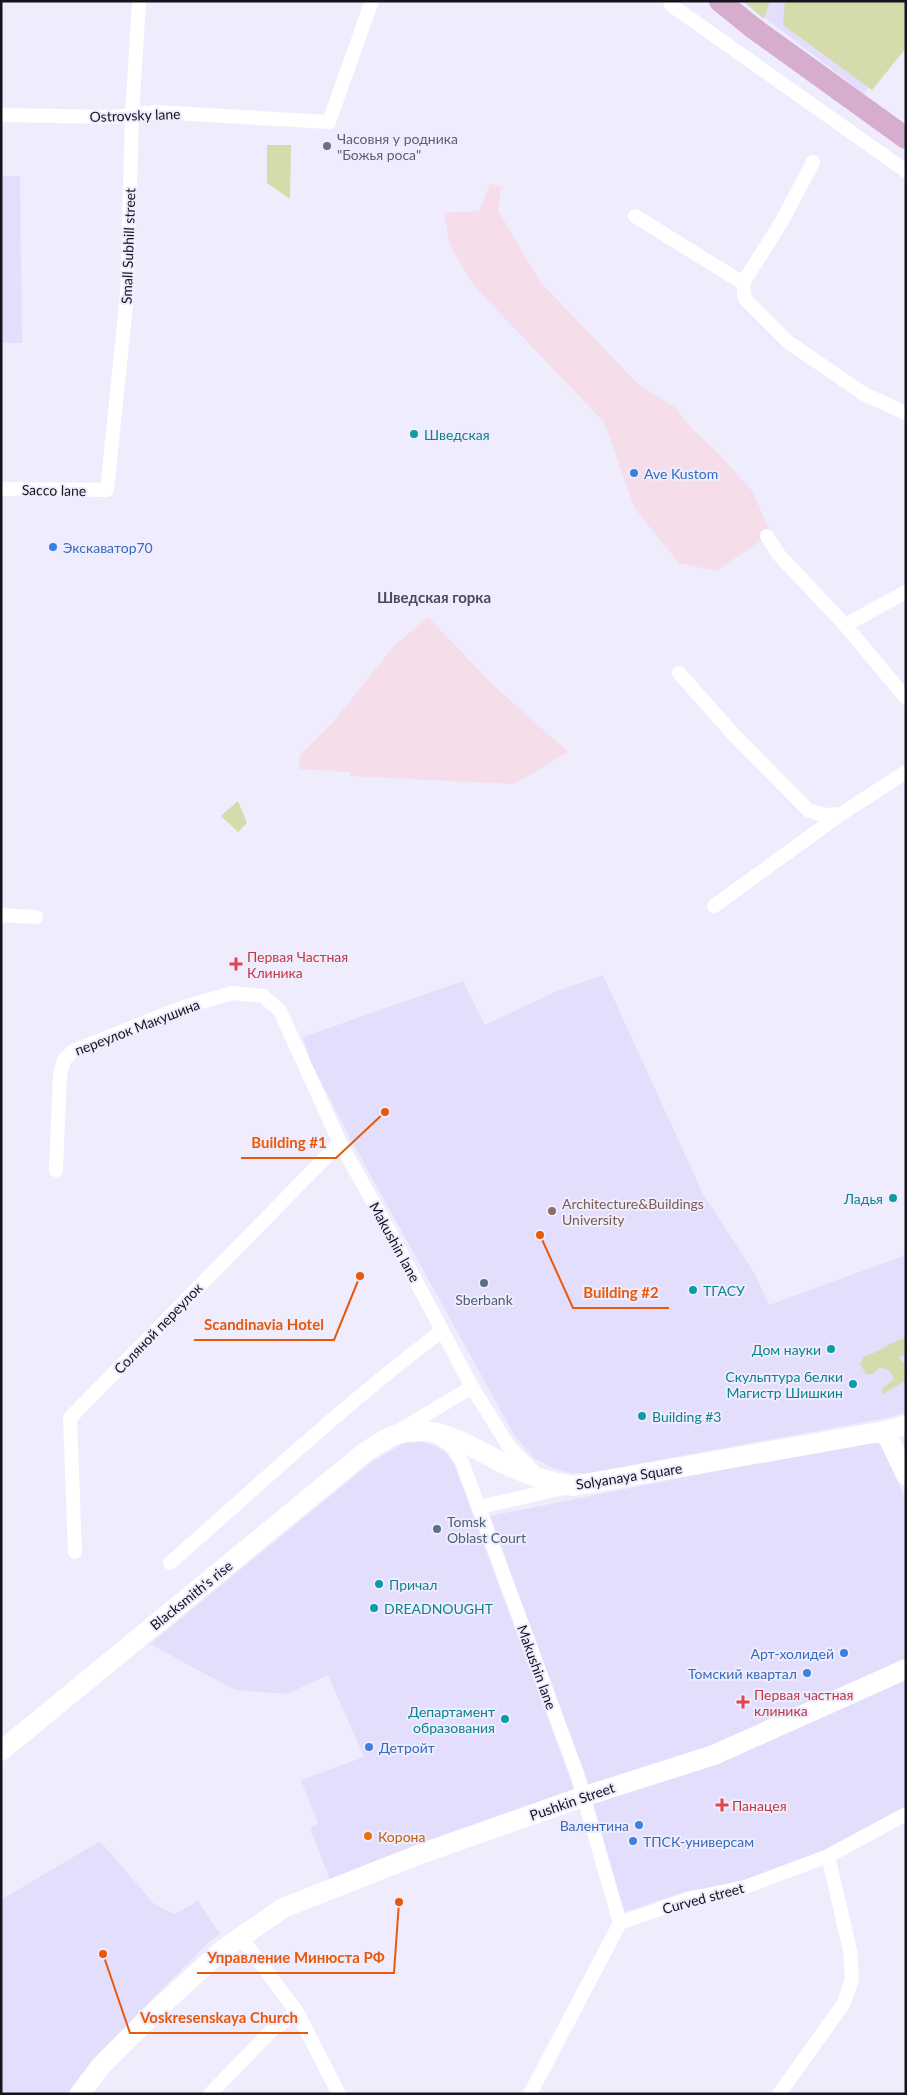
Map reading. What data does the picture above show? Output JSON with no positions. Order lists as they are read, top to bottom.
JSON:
{
  "streets": {
    "main road": ["Solyanaya Square", "Blacksmith's rise", "Pushkin Street"],
    "street": [
      "Ostrovsky lane",
      "Small Subhill street",
      "Sacco lane",
      "Makushin lane",
      "Соляной переулок",
      "Curved street"
    ]
  },
  "crossings": [
    ["Ostrovsky lane", "Small Subhill street"],
    ["Small Subhill street", "Sacco lane"],
    ["Makushin lane", "Соляной переулок"],
    ["Makushin lane", "Solyanaya Square"],
    ["Makushin lane", "Pushkin Street"],
    ["Makushin lane", "Curved street"],
    ["Solyanaya Square", "Blacksmith's rise"]
  ],
  "districts": ["Шведская горка"],
  "places": {
    "other": [
      "Часовня у родника \"Божья роса\"",
      "Шведская",
      "Ave Kustom",
      "Экскаватор70",
      "Building #1",
      "Ладья",
      "Architecture&Buildings University",
      "Building #2",
      "Scandinavia Hotel",
      "Sberbank",
      "ТГАСУ",
      "Дом науки",
      "Скульптура белки Магистр Шишкин",
      "Building #3",
      "Tomsk Oblast Court",
      "Причал",
      "DREADNOUGHT",
      "Арт-холидей",
      "Томский квартал",
      "Департамент образования",
      "Детройт",
      "Валентина",
      "Корона",
      "ТПСК-универсам",
      "Управление Минюста РФ",
      "Voskresenskaya Church"
    ],
    "health": ["Первая Частная Клиника", "Первая частная клиника", "Панацея"]
  }
}
